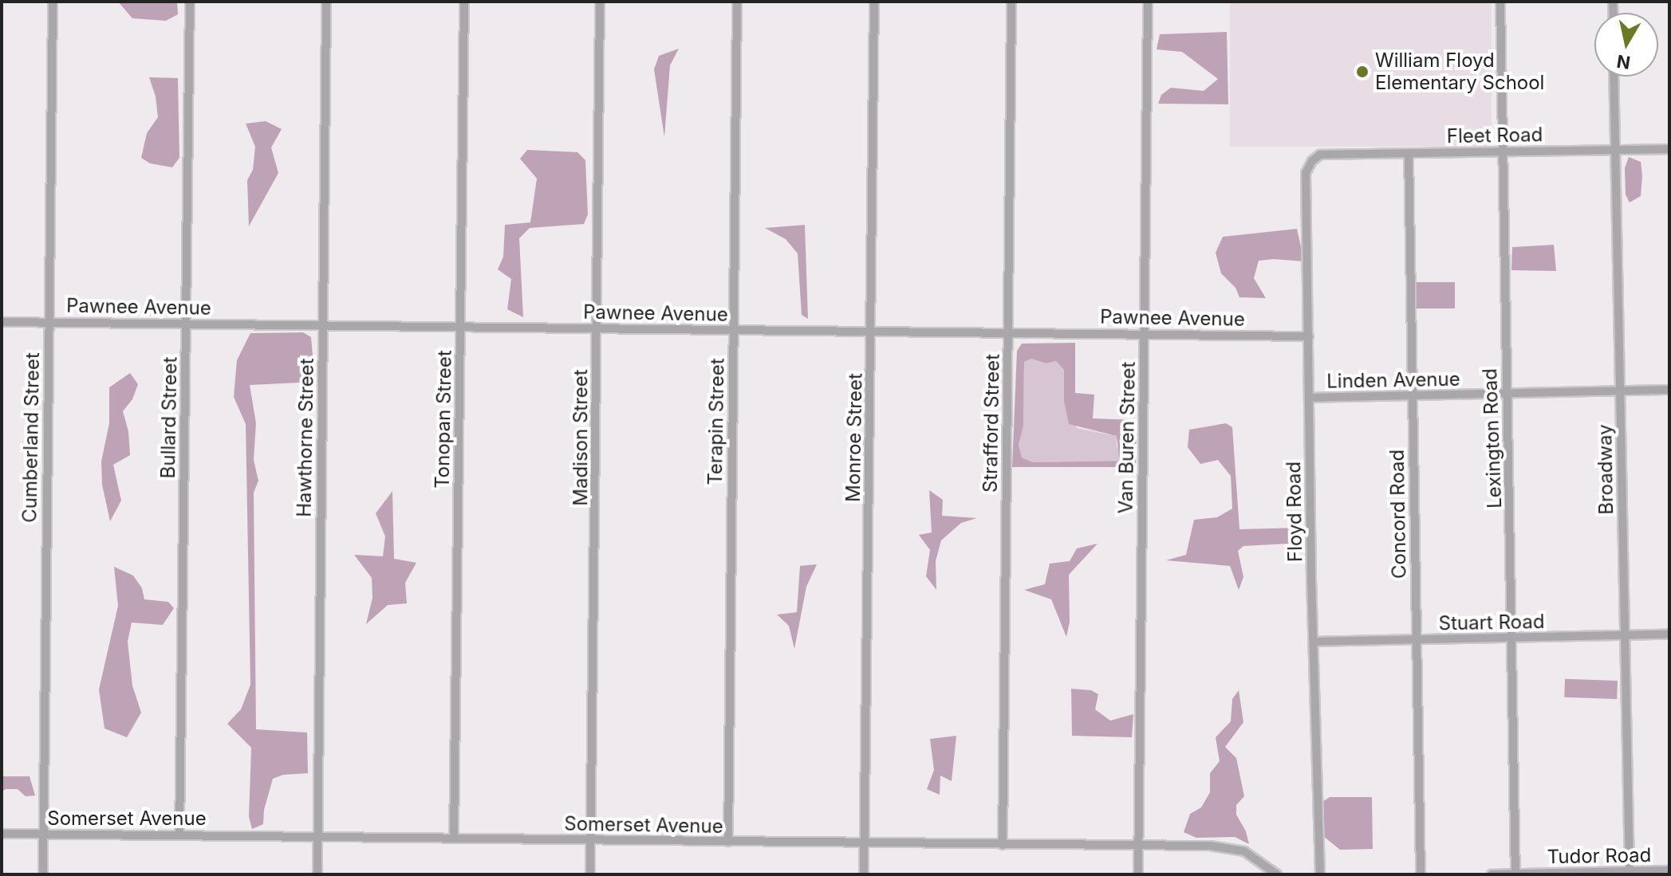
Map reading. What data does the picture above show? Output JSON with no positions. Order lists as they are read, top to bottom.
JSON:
{
  "streets": {
    "street": [
      "Fleet Road",
      "Pawnee Avenue",
      "Linden Avenue",
      "Bullard Street",
      "Tonopan Street",
      "Terapin Street",
      "Strafford Street",
      "Cumberland Street",
      "Hawthorne Street",
      "Madison Street",
      "Monroe Street",
      "Van Buren Street",
      "Lexington Road",
      "Broadway",
      "Floyd Road",
      "Concord Road",
      "Stuart Road",
      "Somerset Avenue",
      "Tudor Road"
    ]
  },
  "crossings": [
    ["Fleet Road", "Lexington Road"],
    ["Fleet Road", "Broadway"],
    ["Fleet Road", "Floyd Road"],
    ["Fleet Road", "Concord Road"],
    ["Pawnee Avenue", "Bullard Street"],
    ["Pawnee Avenue", "Tonopan Street"],
    ["Pawnee Avenue", "Terapin Street"],
    ["Pawnee Avenue", "Strafford Street"],
    ["Pawnee Avenue", "Cumberland Street"],
    ["Pawnee Avenue", "Hawthorne Street"],
    ["Pawnee Avenue", "Madison Street"],
    ["Pawnee Avenue", "Monroe Street"],
    ["Pawnee Avenue", "Van Buren Street"],
    ["Pawnee Avenue", "Floyd Road"],
    ["Linden Avenue", "Lexington Road"],
    ["Linden Avenue", "Broadway"],
    ["Linden Avenue", "Floyd Road"],
    ["Linden Avenue", "Concord Road"],
    ["Bullard Street", "Somerset Avenue"],
    ["Tonopan Street", "Somerset Avenue"],
    ["Terapin Street", "Somerset Avenue"],
    ["Strafford Street", "Somerset Avenue"],
    ["Cumberland Street", "Somerset Avenue"],
    ["Hawthorne Street", "Somerset Avenue"],
    ["Madison Street", "Somerset Avenue"],
    ["Monroe Street", "Somerset Avenue"],
    ["Van Buren Street", "Somerset Avenue"],
    ["Lexington Road", "Stuart Road"],
    ["Lexington Road", "Tudor Road"],
    ["Broadway", "Stuart Road"],
    ["Broadway", "Tudor Road"],
    ["Floyd Road", "Stuart Road"],
    ["Concord Road", "Stuart Road"]
  ],
  "places": ["William Floyd Elementary School"],
  "north": "bottom"
}
